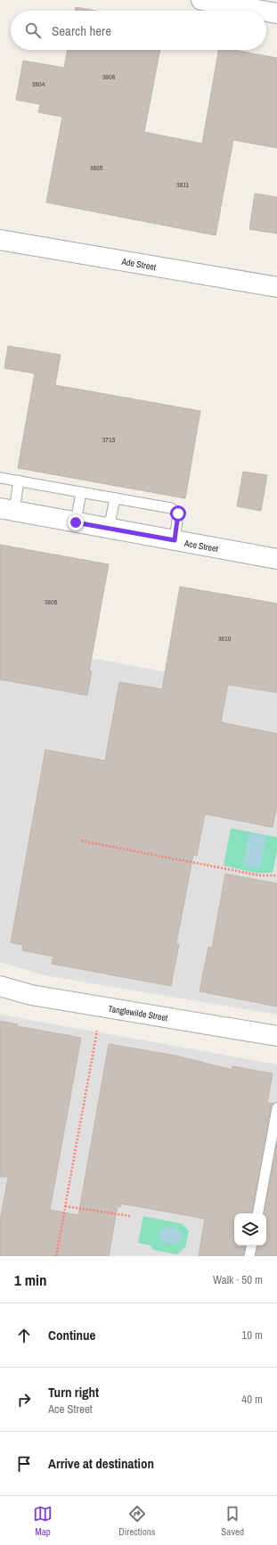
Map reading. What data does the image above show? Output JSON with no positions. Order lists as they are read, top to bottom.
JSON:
{
  "streets": {
    "street": ["Ade Street", "Ace Street", "Tanglewilde Street"]
  },
  "house_numbers": [
    "3806",
    "3804",
    "3805",
    "3811",
    "3715",
    "3806",
    "3810"
  ],
  "page": {
    "search": "Search here",
    "heading": ["1 min", "Walk · 50 m"],
    "list": [
      ["Continue", "10 m"],
      ["Turn right", "Ace Street", "40 m"],
      "Arrive at destination"
    ],
    "nav": ["Map", "Directions", "Saved"]
  }
}
